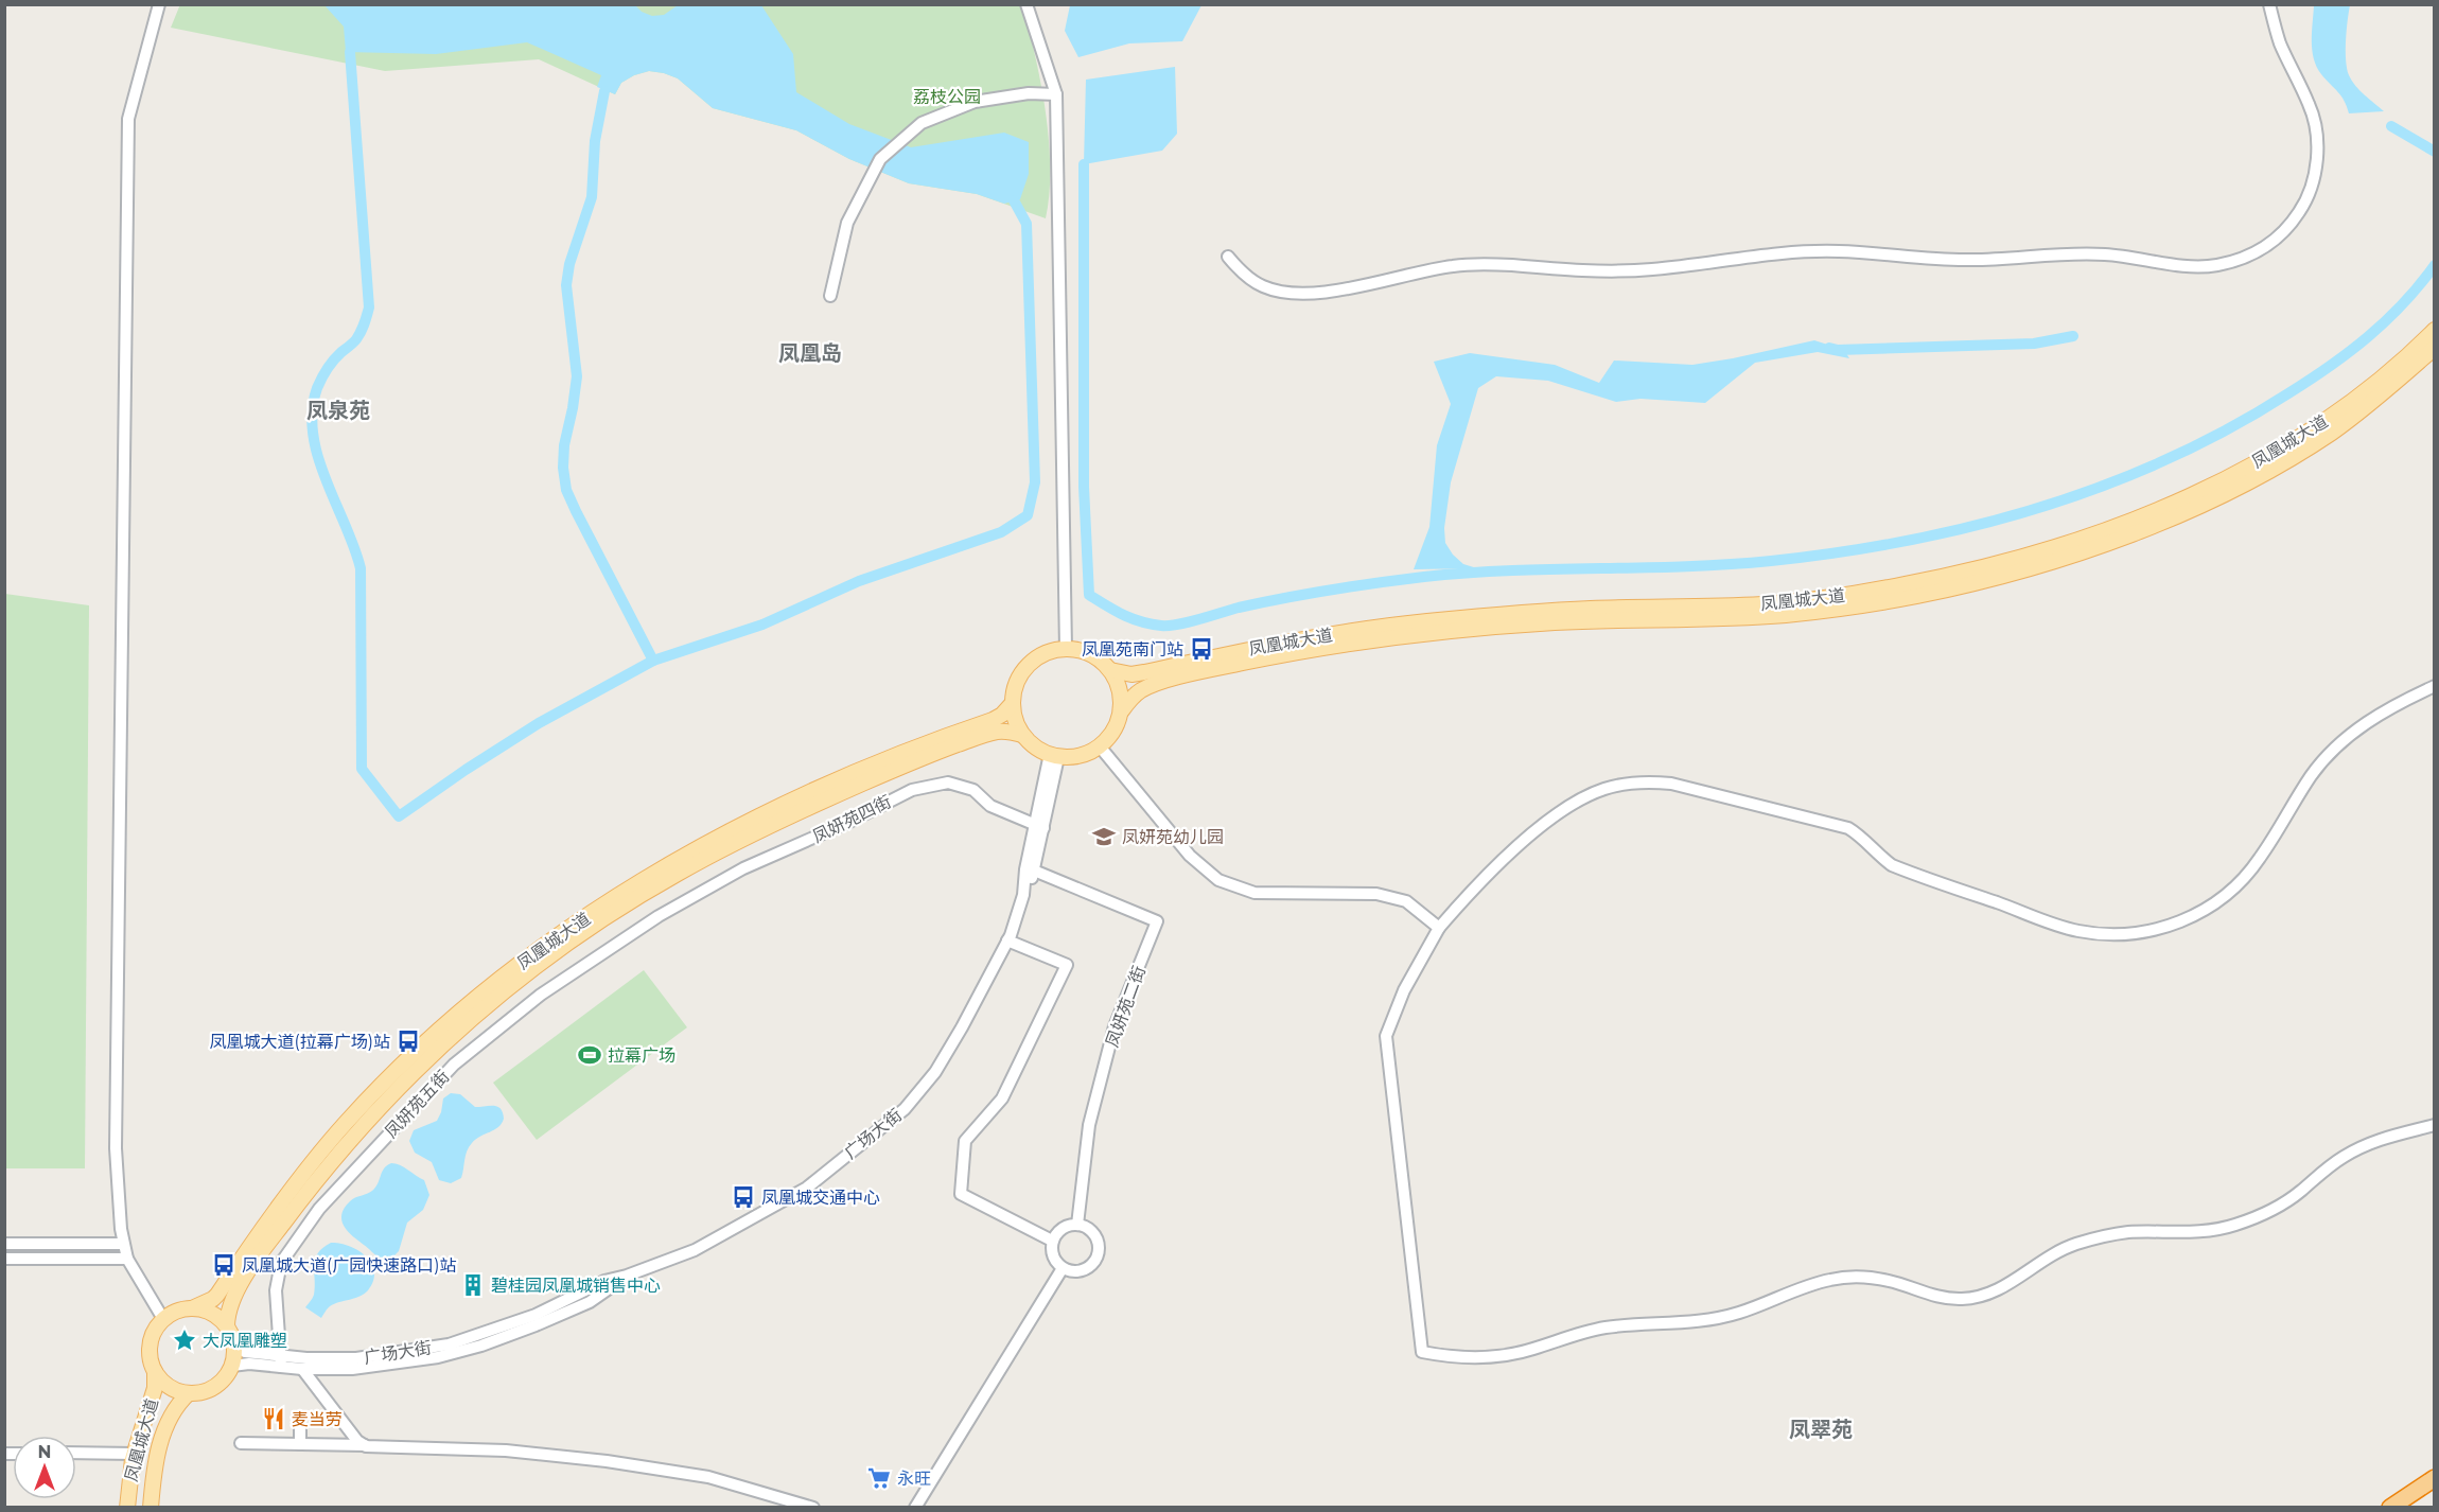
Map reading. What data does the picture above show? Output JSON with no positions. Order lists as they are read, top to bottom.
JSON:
{
  "streets": {
    "main road": ["凤凰城大道"],
    "street": [
      "凤妍苑四街",
      "凤妍苑二街",
      "凤妍苑五街",
      "广场大街"
    ]
  },
  "crossings": [
    ["凤凰城大道", "广场大街"],
    ["凤妍苑四街", "凤妍苑五街"],
    ["凤妍苑四街", "广场大街"],
    ["凤妍苑二街", "广场大街"],
    ["凤妍苑五街", "广场大街"]
  ],
  "districts": ["凤凰岛", "凤泉苑", "凤翠苑"],
  "parks": ["荔枝公园"],
  "places": {
    "bus stop": [
      "凤凰苑南门站",
      "凤凰城大道(拉幕广场)站",
      "凤凰城交通中心",
      "凤凰城大道(广园快速路口)站"
    ],
    "school or university": ["凤妍苑幼儿园"],
    "sports": ["拉幕广场"],
    "building": ["碧桂园凤凰城销售中心"],
    "place": ["大凤凰雕塑"],
    "restaurant": ["麦当劳"],
    "supermarket": ["永旺"]
  },
  "north": "top"
}
